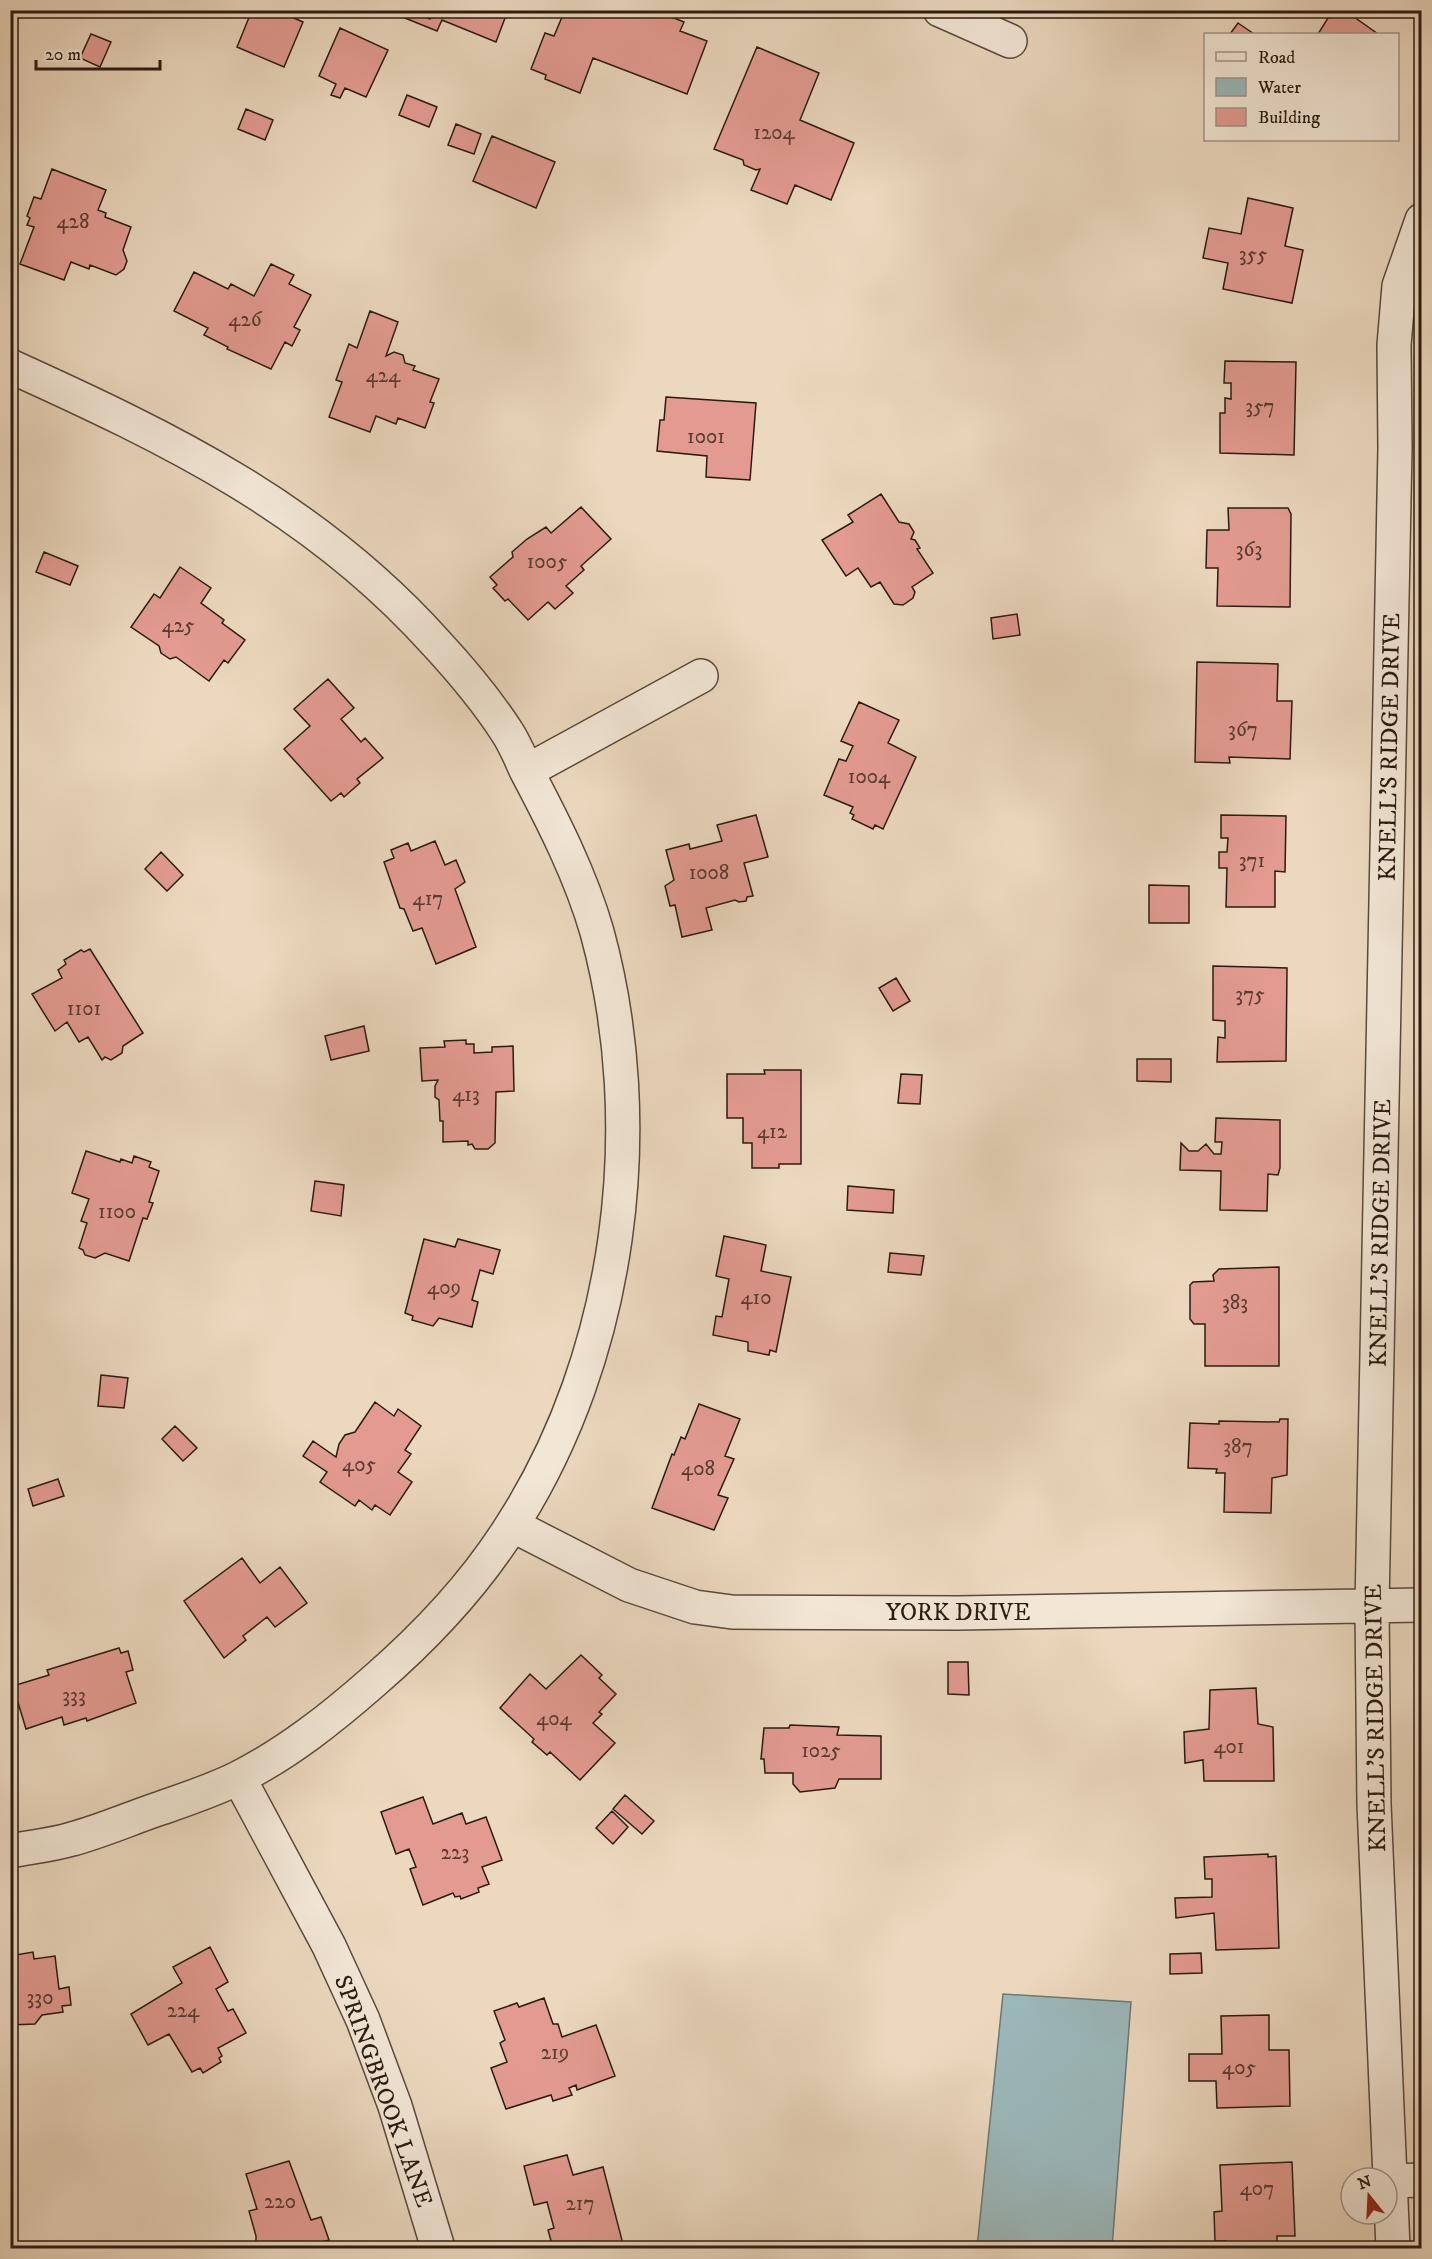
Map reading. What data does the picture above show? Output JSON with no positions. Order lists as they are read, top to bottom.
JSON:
{
  "streets": {
    "street": ["KNELL'S RIDGE DRIVE", "YORK DRIVE", "SPRINGBROOK LANE"]
  },
  "crossings": [
    ["KNELL'S RIDGE DRIVE", "YORK DRIVE"]
  ],
  "house_numbers": [
    "1204",
    "428",
    "355",
    "426",
    "424",
    "357",
    "1001",
    "363",
    "1005",
    "425",
    "367",
    "1004",
    "371",
    "1008",
    "417",
    "375",
    "1101",
    "413",
    "412",
    "1100",
    "409",
    "410",
    "383",
    "387",
    "405",
    "408",
    "333",
    "404",
    "401",
    "1025",
    "223",
    "330",
    "224",
    "219",
    "405",
    "407",
    "220",
    "217"
  ],
  "legend": ["Road", "Water", "Building"],
  "scale_bar": "20 m",
  "north": "top"
}
